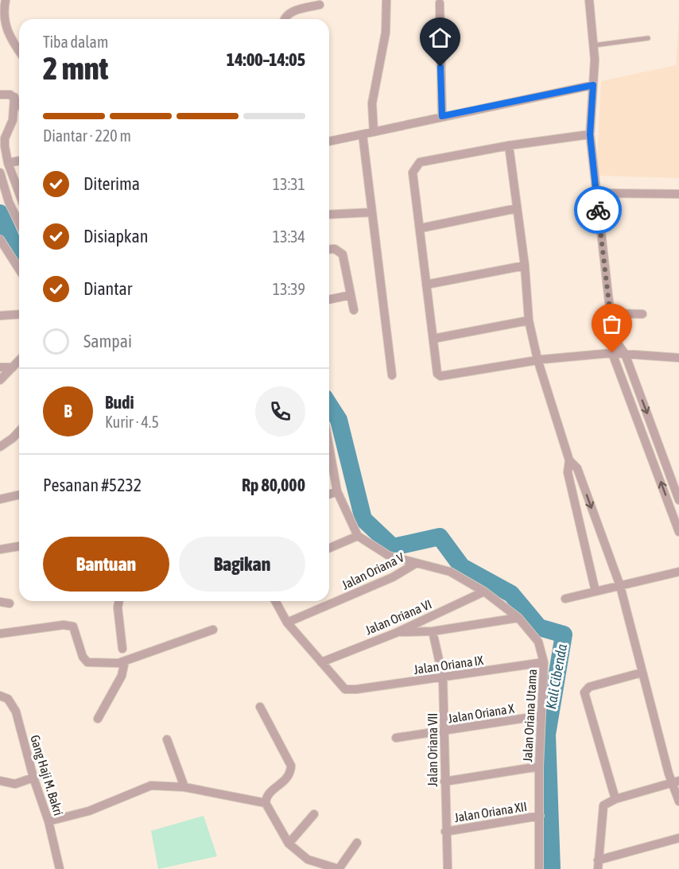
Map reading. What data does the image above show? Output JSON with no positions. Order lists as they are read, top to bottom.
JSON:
{
  "streets": {
    "street": [
      "Jalan Oriana V",
      "Jalan Oriana VI",
      "Jalan Oriana IX",
      "Jalan Oriana X",
      "Jalan Oriana Utama",
      "Jalan Oriana VII",
      "Gang Haji M. Bakri",
      "Jalan Oriana XII"
    ]
  },
  "crossings": [
    ["Jalan Oriana V", "Jalan Oriana Utama"],
    ["Jalan Oriana VI", "Jalan Oriana IX"],
    ["Jalan Oriana VI", "Jalan Oriana Utama"],
    ["Jalan Oriana IX", "Jalan Oriana Utama"],
    ["Jalan Oriana IX", "Jalan Oriana VII"],
    ["Jalan Oriana X", "Jalan Oriana Utama"],
    ["Jalan Oriana X", "Jalan Oriana VII"],
    ["Jalan Oriana Utama", "Jalan Oriana XII"],
    ["Jalan Oriana VII", "Jalan Oriana XII"]
  ],
  "water": ["Kali Cibenda"],
  "page": {
    "heading": ["2 mnt", "Tiba dalam", "14:00–14:05"],
    "panel": [
      "Budi",
      "Kurir · 4.5",
      "Pesanan #5232",
      "Rp 80,000"
    ],
    "bar": "Diantar · 220 m",
    "list": [
      ["Diterima", "13:31"],
      ["Disiapkan", "13:34"],
      ["Diantar", "13:39"],
      "Sampai"
    ],
    "round": "B",
    "buttons": ["Bantuan", "Bagikan"]
  }
}
